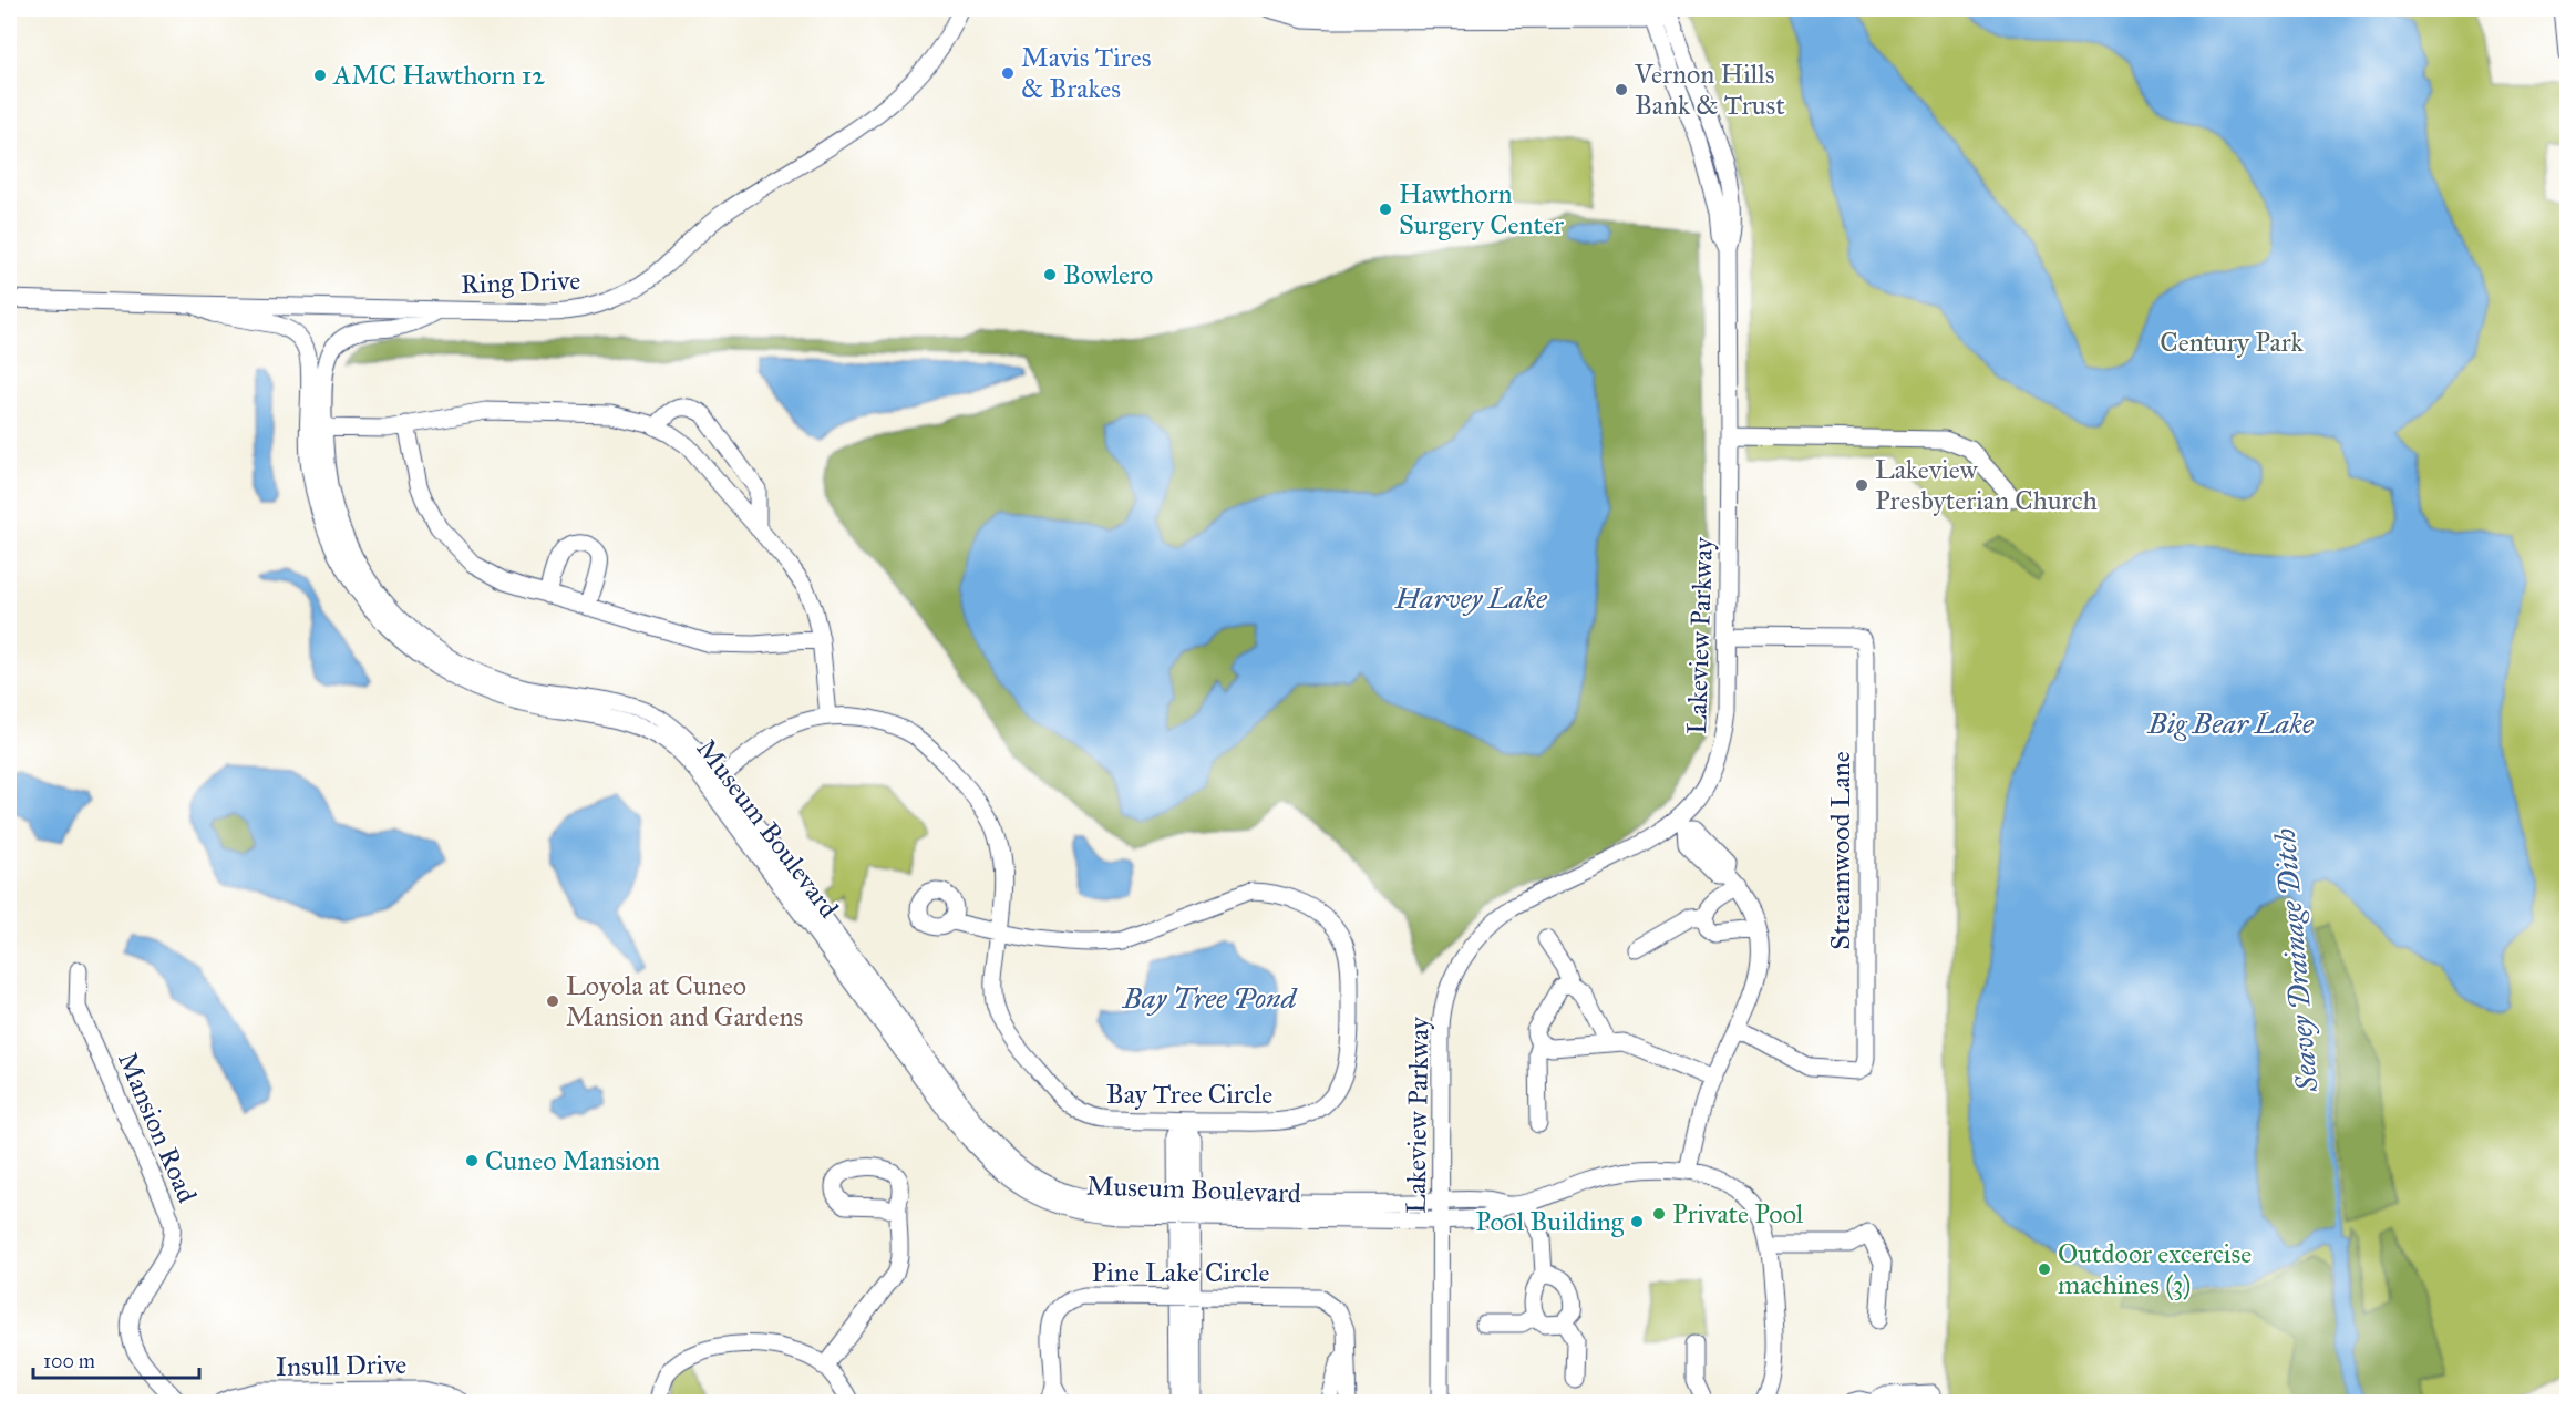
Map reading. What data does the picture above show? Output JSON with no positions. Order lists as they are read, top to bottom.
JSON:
{
  "streets": {
    "street": [
      "Ring Drive",
      "Lakeview Parkway",
      "Museum Boulevard",
      "Streamwood Lane",
      "Bay Tree Circle",
      "Mansion Road",
      "Pine Lake Circle",
      "Insull Drive"
    ]
  },
  "crossings": [
    ["Ring Drive", "Museum Boulevard"],
    ["Lakeview Parkway", "Museum Boulevard"],
    ["Lakeview Parkway", "Streamwood Lane"],
    ["Museum Boulevard", "Bay Tree Circle"]
  ],
  "water": [
    "Harvey Lake",
    "Big Bear Lake",
    "Seavey Drainage Ditch",
    "Bay Tree Pond"
  ],
  "parks": ["Century Park"],
  "places": [
    "Mavis Tires & Brakes",
    "AMC Hawthorn 12",
    "Vernon Hills Bank & Trust",
    "Hawthorn Surgery Center",
    "Bowlero",
    "Lakeview Presbyterian Church",
    "Loyola at Cuneo Mansion and Gardens",
    "Cuneo Mansion",
    "Private Pool",
    "Pool Building",
    "Outdoor excercise machines (3)"
  ],
  "scale_bar": "100 m"
}
